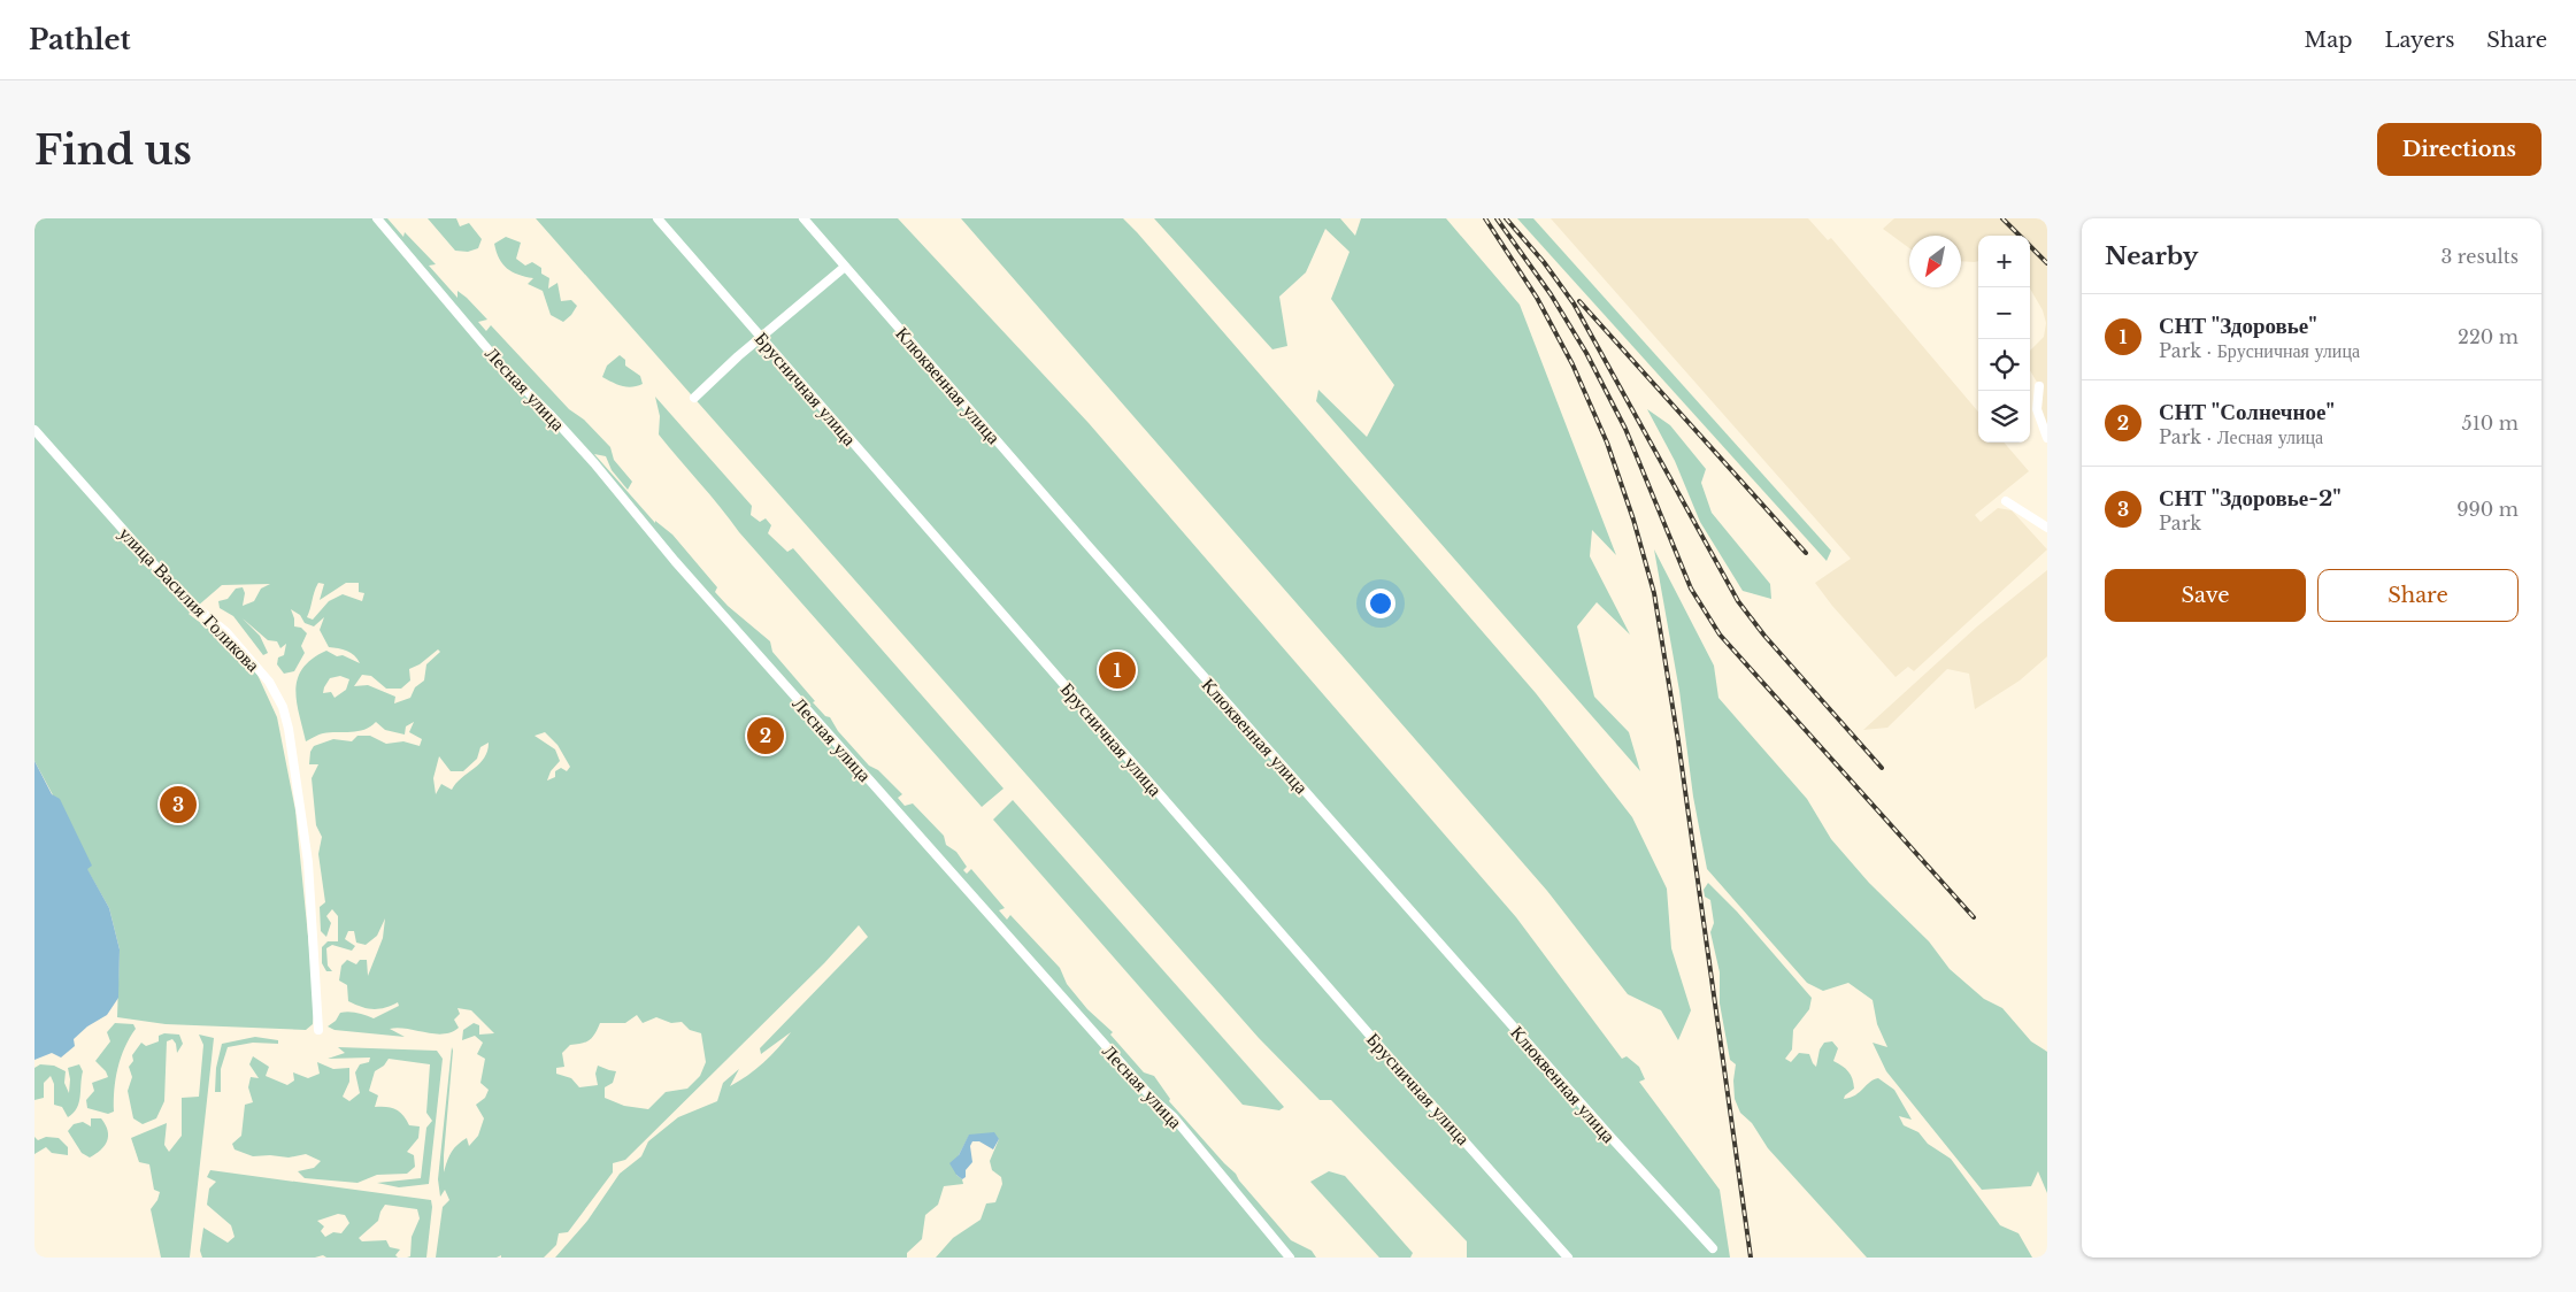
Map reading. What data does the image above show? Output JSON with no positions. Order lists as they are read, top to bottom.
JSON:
{
  "streets": {
    "street": [
      "Клюквенная улица",
      "Лесная улица",
      "Брусничная улица",
      "улица Василия Голикова"
    ]
  },
  "north": "bottom left",
  "page": {
    "header": "Pathlet",
    "nav": ["Map", "Layers", "Share"],
    "buttons": [
      "Directions",
      ["Save", "Share"]
    ],
    "title": "Find us",
    "heading": ["Nearby", "3 results"],
    "map_buttons": ["+", "−"],
    "list": [
      {
        "mark": "1",
        "name": "СНТ \"Здоровье\"",
        "note": "Park · Брусничная улица",
        "value": "220 m"
      },
      {
        "mark": "2",
        "name": "СНТ \"Солнечное\"",
        "note": "Park · Лесная улица",
        "value": "510 m"
      },
      {
        "mark": "3",
        "name": "СНТ \"Здоровье-2\"",
        "note": "Park",
        "value": "990 m"
      }
    ],
    "pins": ["1", "2", "3"]
  }
}
